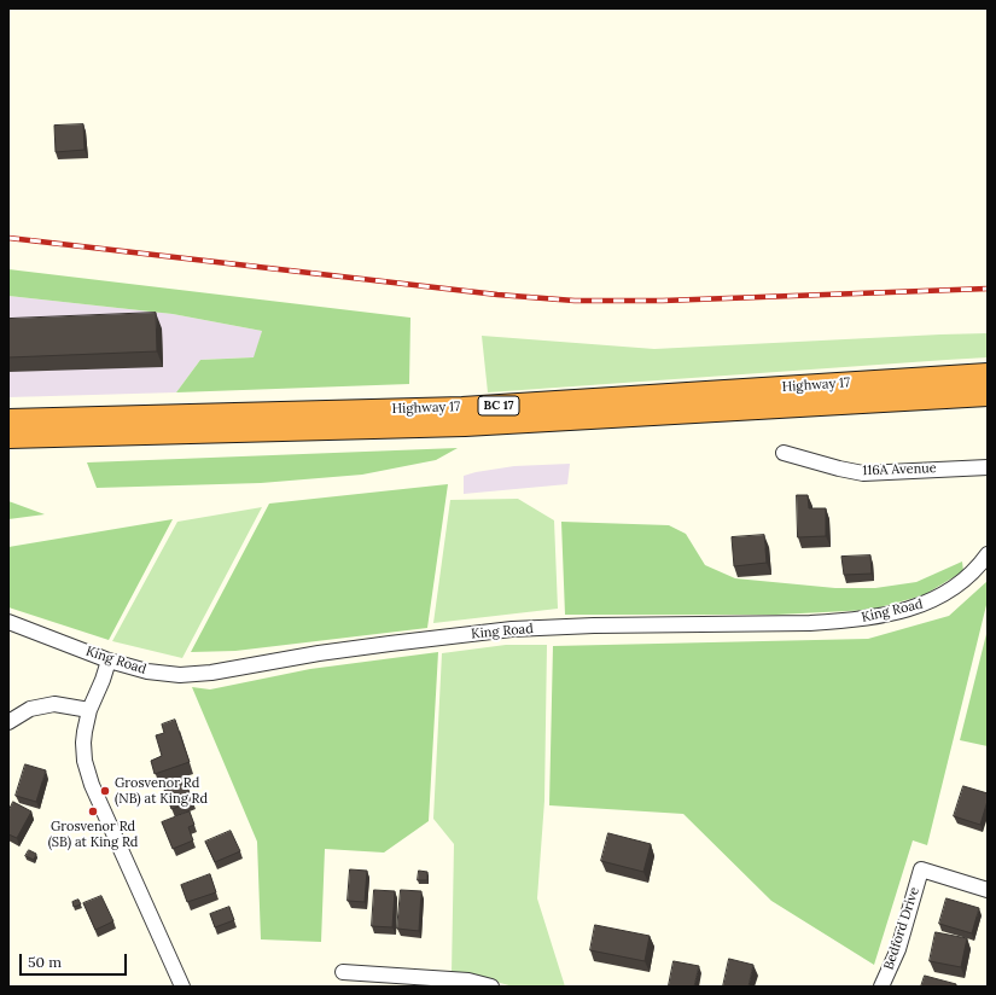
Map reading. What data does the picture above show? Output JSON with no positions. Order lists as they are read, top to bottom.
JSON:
{
  "streets": {
    "highway": ["Highway 17", "BC 17"],
    "street": ["116A Avenue", "King Road", "Bedford Drive"]
  },
  "places": ["Grosvenor Rd (NB) at King Rd", "Grosvenor Rd (SB) at King Rd"],
  "scale_bar": "50 m"
}
